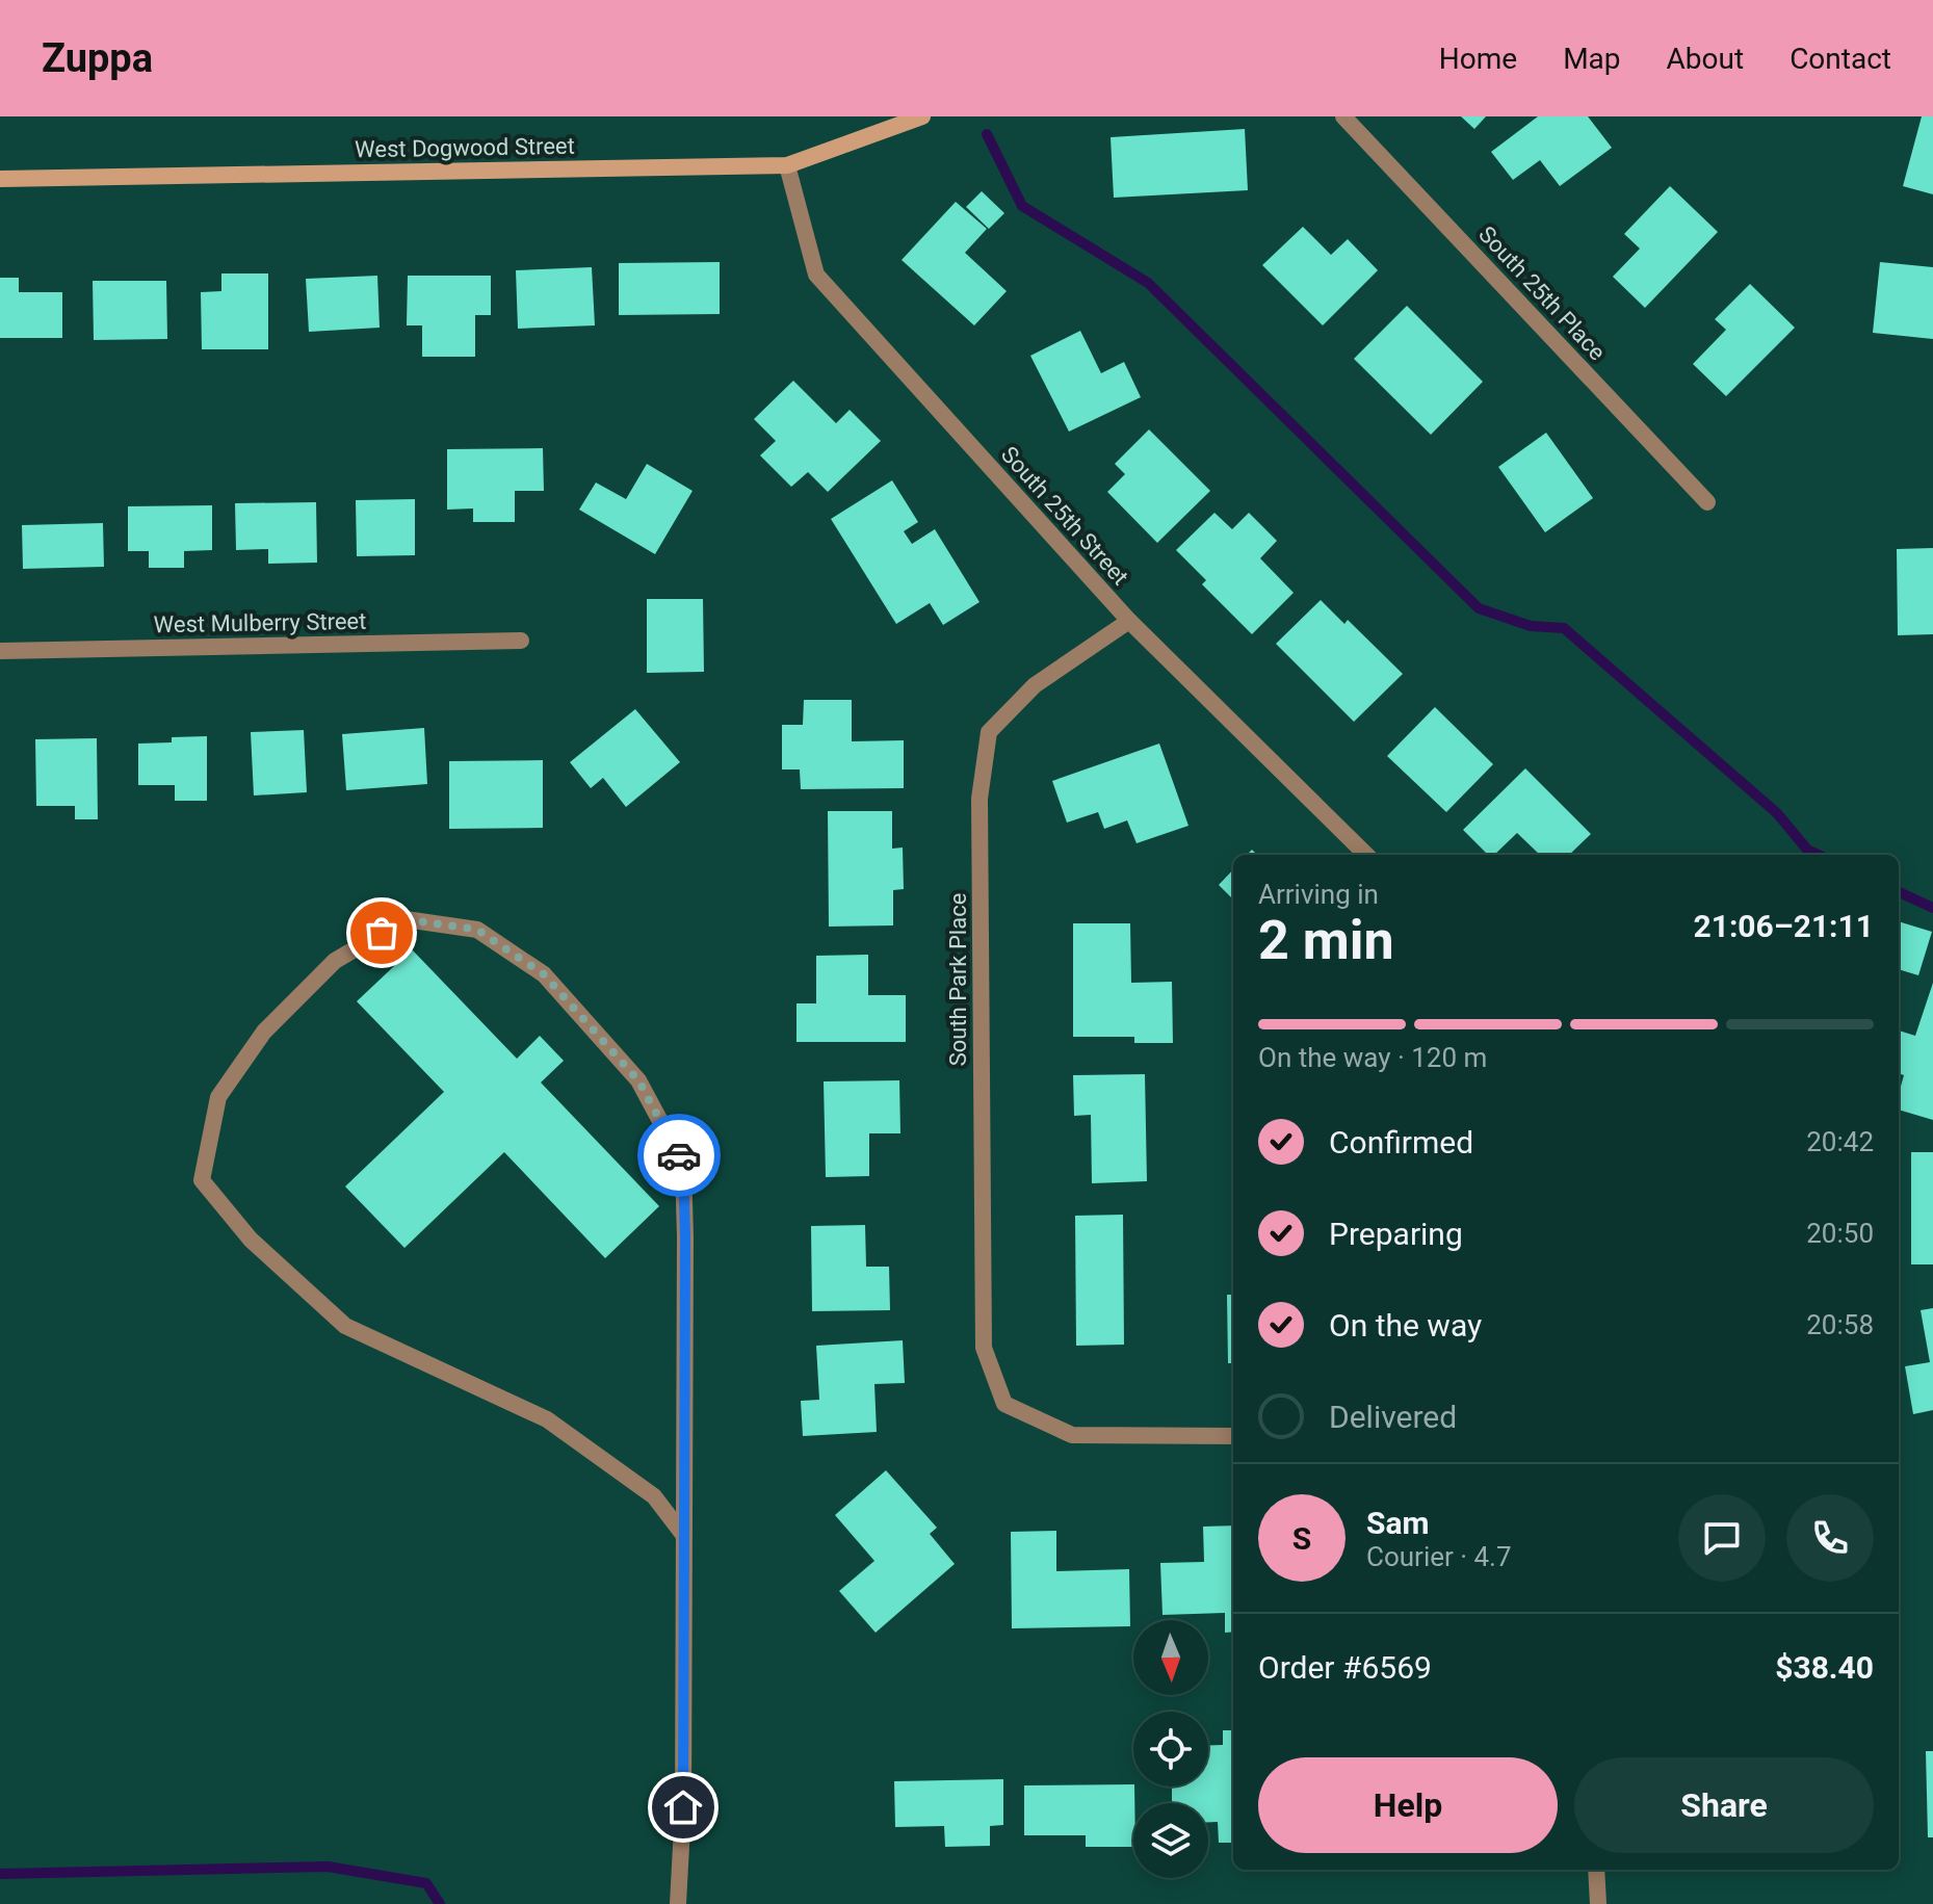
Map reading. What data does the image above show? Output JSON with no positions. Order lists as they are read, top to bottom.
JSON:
{
  "streets": {
    "street": [
      "West Dogwood Street",
      "South 25th Place",
      "South 25th Street",
      "West Mulberry Street",
      "South Park Place"
    ]
  },
  "crossings": [
    ["West Dogwood Street", "South 25th Street"],
    ["South 25th Street", "South Park Place"]
  ],
  "north": "bottom",
  "page": {
    "header": "Zuppa",
    "nav": [
      "Home",
      "Map",
      "About",
      "Contact"
    ],
    "heading": ["2 min", "Arriving in", "21:06–21:11"],
    "panel": [
      "Sam",
      "Courier · 4.7",
      "Order #6569",
      "$38.40"
    ],
    "bar": "On the way · 120 m",
    "list": [
      ["Confirmed", "20:42"],
      ["Preparing", "20:50"],
      ["On the way", "20:58"],
      "Delivered"
    ],
    "round": "S",
    "buttons": ["Help", "Share"]
  }
}
